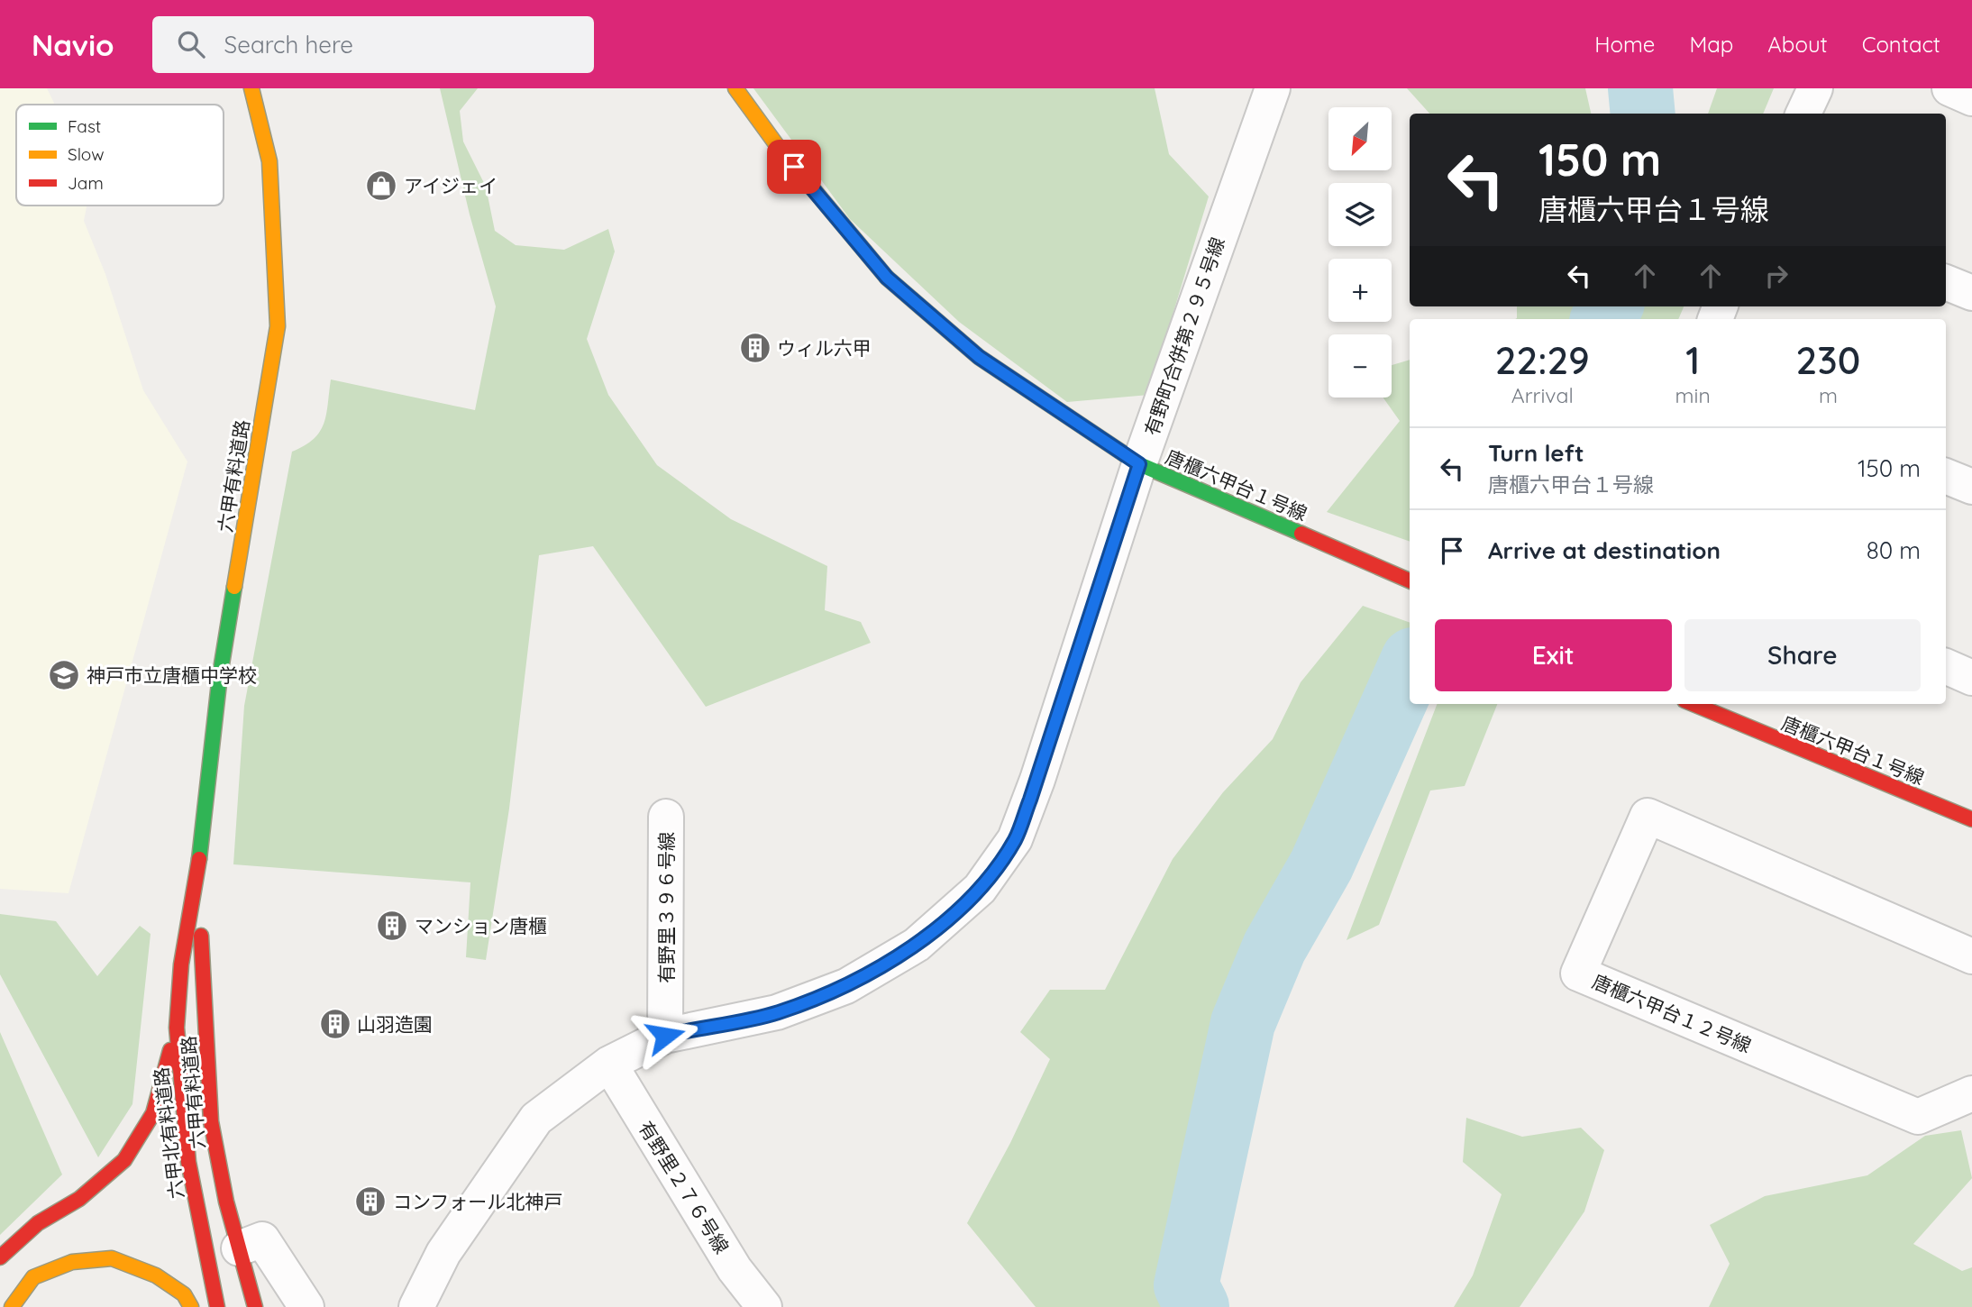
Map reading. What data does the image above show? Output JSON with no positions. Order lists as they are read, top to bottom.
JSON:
{
  "streets": {
    "main road": ["六甲有料道路", "唐櫃六甲台１号線", "六甲北有料道路"],
    "street": [
      "有野町合併第２９５号線",
      "有野里３９６号線",
      "唐櫃六甲台１２号線",
      "有野里２７６号線"
    ]
  },
  "crossings": [
    ["有野町合併第２９５号線", "唐櫃六甲台１号線"],
    ["有野町合併第２９５号線", "有野里３９６号線"],
    ["有野町合併第２９５号線", "有野里２７６号線"],
    ["六甲有料道路", "六甲北有料道路"]
  ],
  "places": {
    "shop": ["アイジェイ"],
    "building": [
      "ウィル六甲",
      "マンション唐櫃",
      "山羽造園",
      "コンフォール北神戸"
    ],
    "school or university": ["神戸市立唐櫃中学校"]
  },
  "legend": ["Fast", "Slow", "Jam"],
  "north": "bottom left",
  "page": {
    "header": "Navio",
    "search": "Search here",
    "nav": [
      "Home",
      "Map",
      "About",
      "Contact"
    ],
    "map_buttons": ["+", "−"],
    "turn": ["150 m", "唐櫃六甲台１号線"],
    "eta": [
      "22:29",
      "Arrival",
      "1",
      "min",
      "230",
      "m"
    ],
    "list": [
      {
        "name": "Turn left",
        "note": "唐櫃六甲台１号線",
        "value": "150 m"
      },
      {
        "name": "Arrive at destination",
        "value": "80 m"
      }
    ],
    "buttons": ["Exit", "Share"]
  }
}
